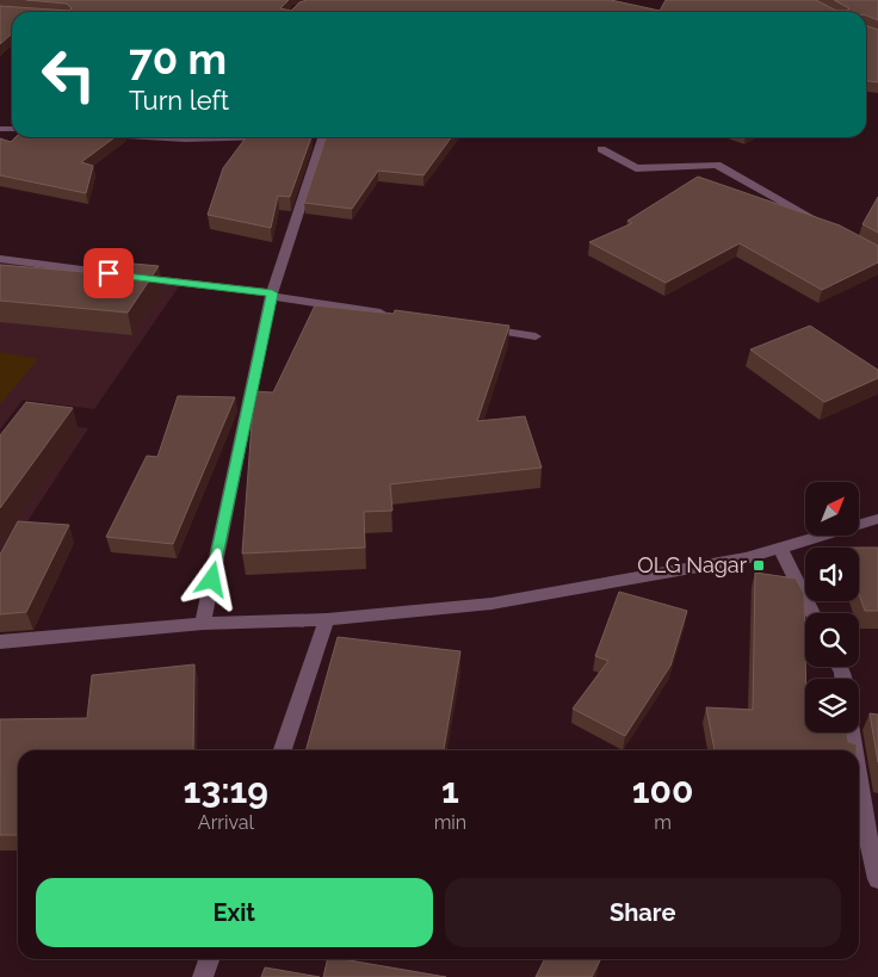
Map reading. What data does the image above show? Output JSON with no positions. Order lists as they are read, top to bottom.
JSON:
{
  "places": {
    "transit": ["OLG Nagar"]
  },
  "north": "top right",
  "page": {
    "turn": ["70 m", "Turn left"],
    "eta": [
      "13:19",
      "Arrival",
      "1",
      "min",
      "100",
      "m"
    ],
    "buttons": ["Exit", "Share"]
  }
}
